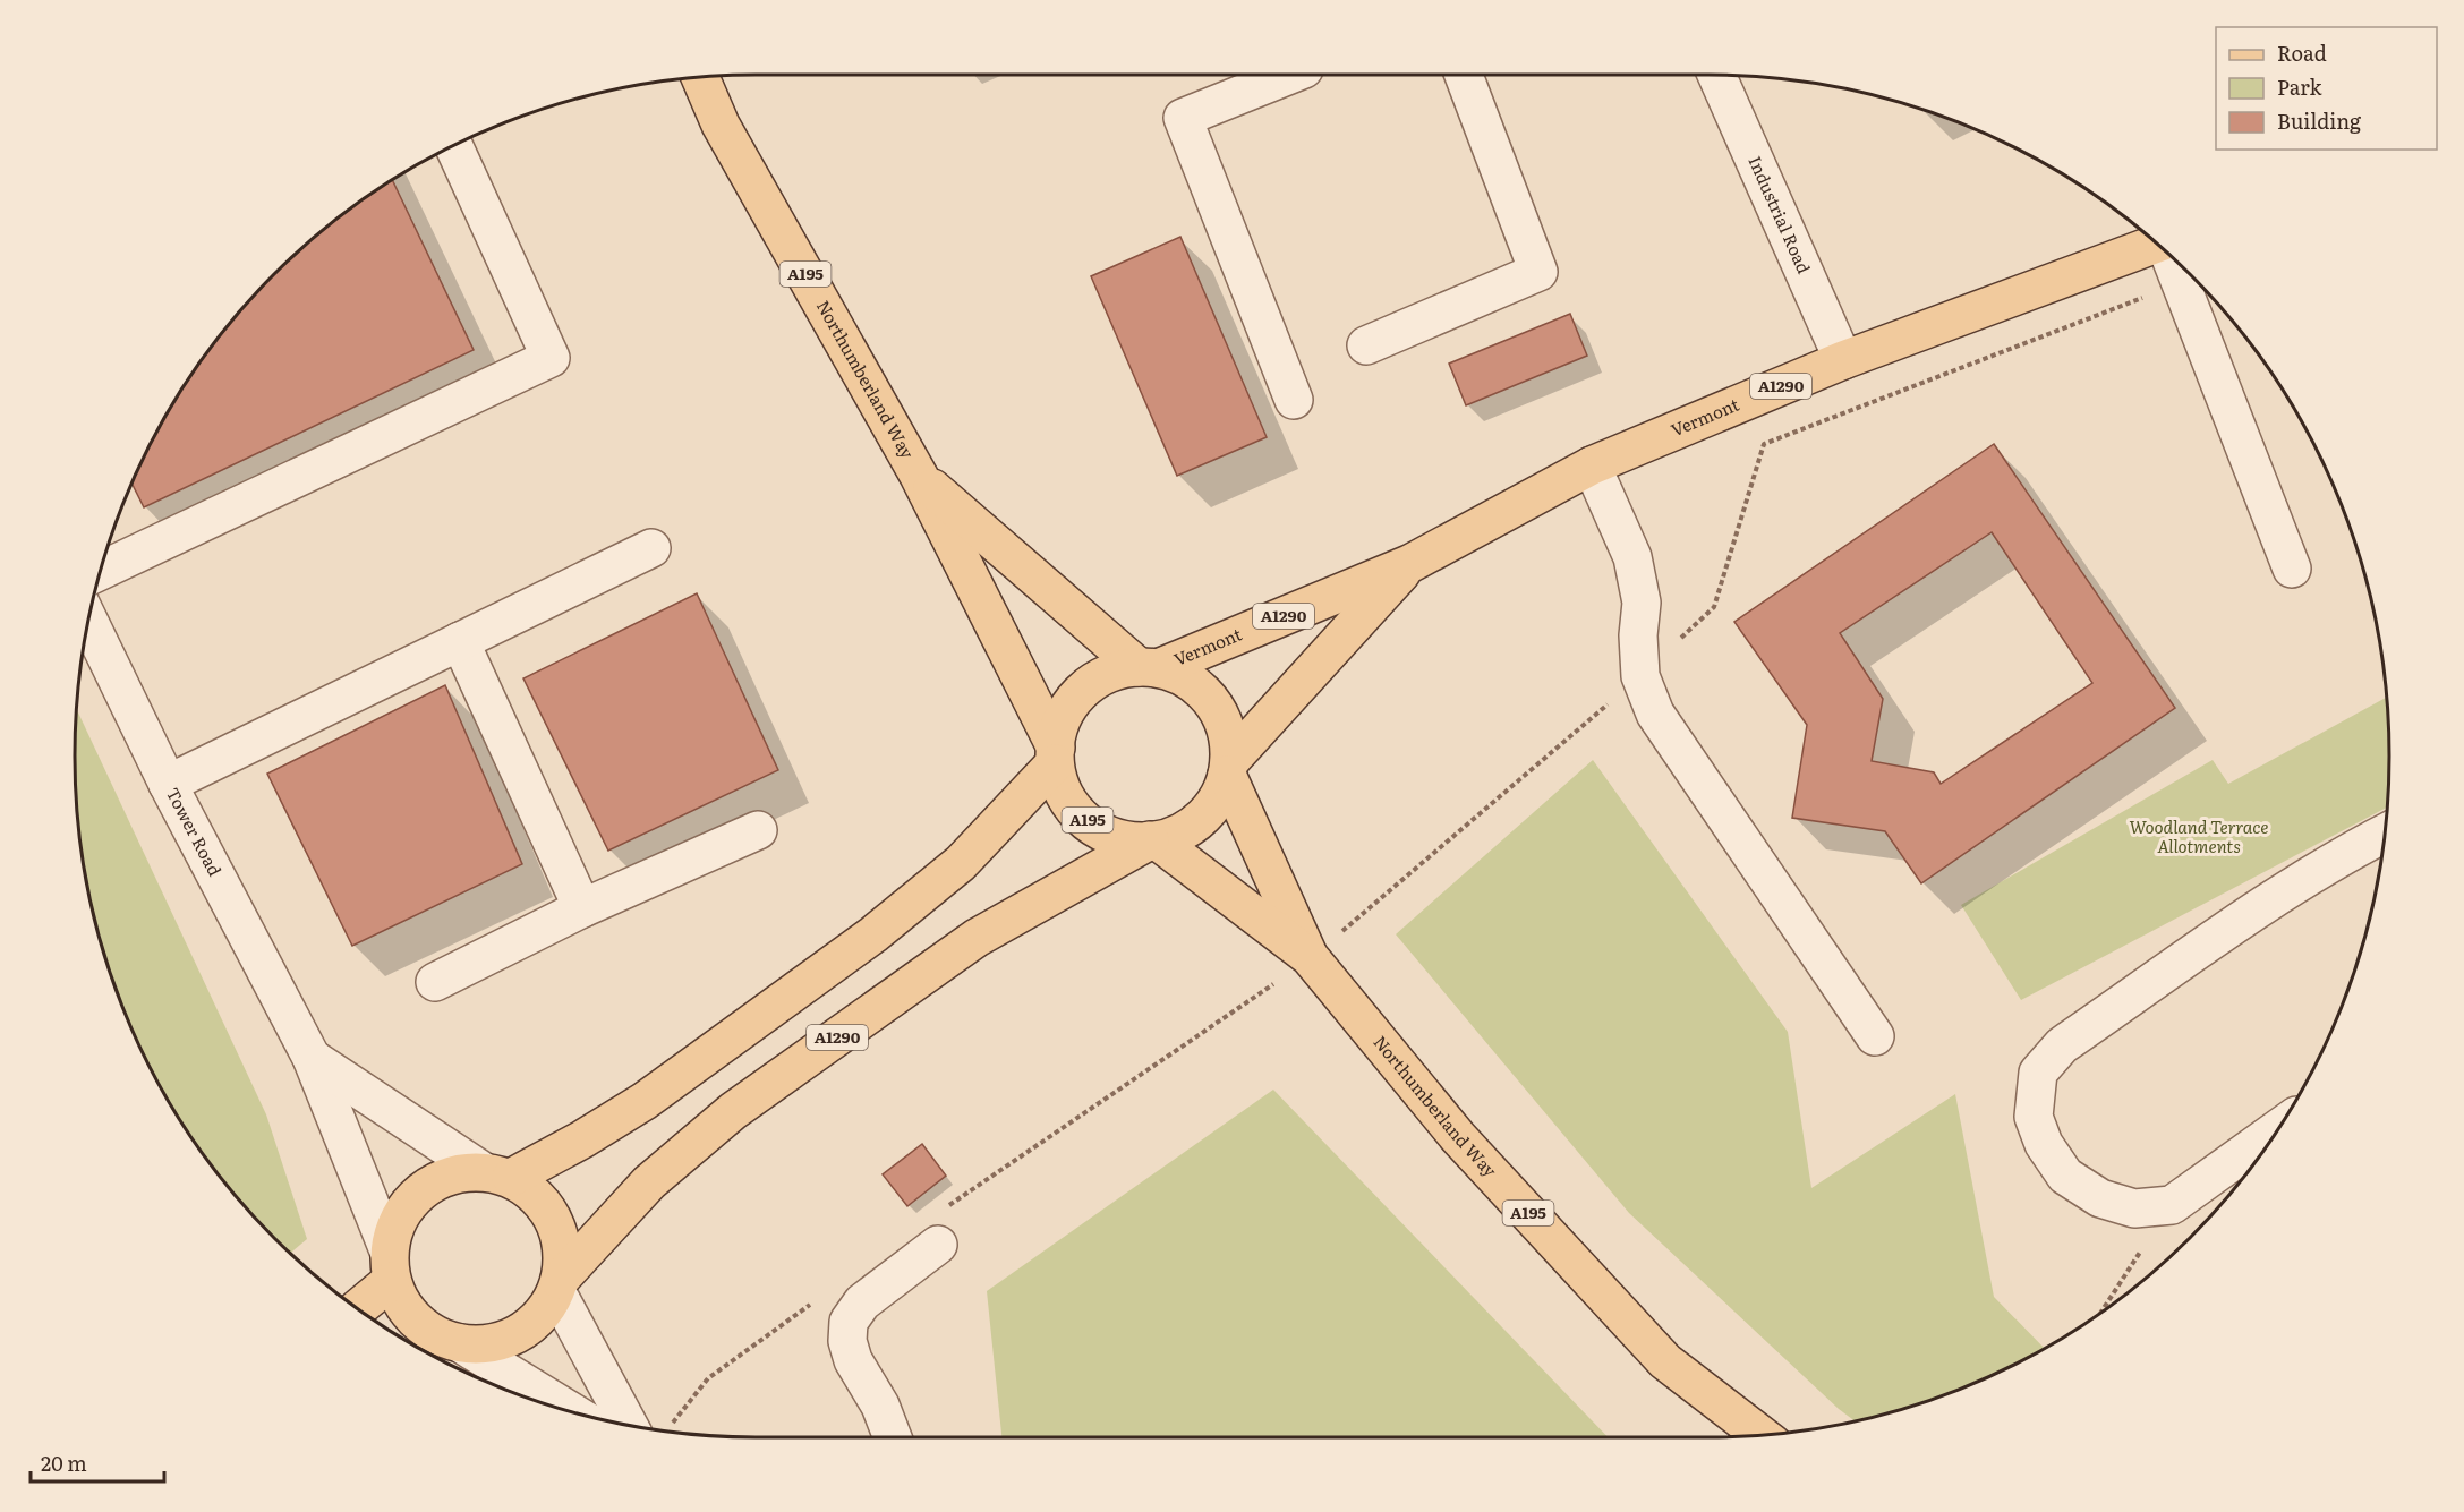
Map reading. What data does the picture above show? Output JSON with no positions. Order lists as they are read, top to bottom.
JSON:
{
  "streets": {
    "main road": [
      "A195",
      "Northumberland Way",
      "A1290",
      "Vermont"
    ],
    "street": ["Industrial Road", "Tower Road"]
  },
  "crossings": [
    ["Industrial Road", "Vermont"],
    ["A195", "Northumberland Way"],
    ["A195", "A1290"],
    ["A195", "Vermont"],
    ["Northumberland Way", "A1290"],
    ["Northumberland Way", "Vermont"],
    ["A1290", "Vermont"],
    ["A1290", "Tower Road"]
  ],
  "parks": ["Woodland Terrace Allotments"],
  "legend": ["Road", "Park", "Building"],
  "scale_bar": "20 m"
}
